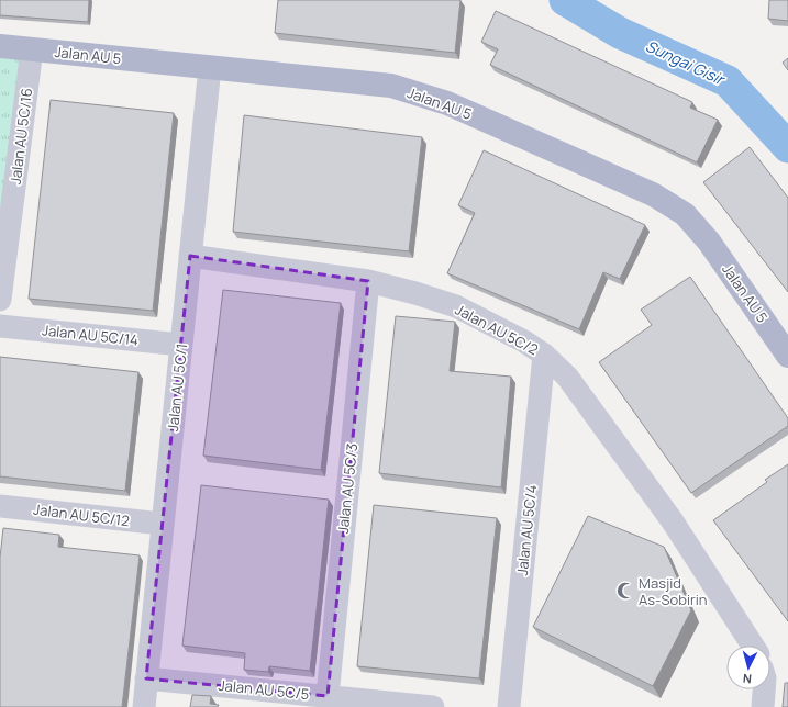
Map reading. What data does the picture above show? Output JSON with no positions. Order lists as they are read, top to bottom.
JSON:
{
  "streets": {
    "main road": ["Jalan AU 5"],
    "street": [
      "Jalan AU 5C/16",
      "Jalan AU 5C/2",
      "Jalan AU 5C/14",
      "Jalan AU 5C/1",
      "Jalan AU 5C/3",
      "Jalan AU 5C/12",
      "Jalan AU 5C/4",
      "Jalan AU 5C/5"
    ]
  },
  "crossings": [
    ["Jalan AU 5", "Jalan AU 5C/16"],
    ["Jalan AU 5", "Jalan AU 5C/1"],
    ["Jalan AU 5C/2", "Jalan AU 5C/1"],
    ["Jalan AU 5C/2", "Jalan AU 5C/3"],
    ["Jalan AU 5C/2", "Jalan AU 5C/4"],
    ["Jalan AU 5C/14", "Jalan AU 5C/1"],
    ["Jalan AU 5C/1", "Jalan AU 5C/12"],
    ["Jalan AU 5C/1", "Jalan AU 5C/5"],
    ["Jalan AU 5C/3", "Jalan AU 5C/5"]
  ],
  "water": ["Sungai Gisir"],
  "places": {
    "mosque": ["Masjid As-Sobirin"]
  },
  "north": "bottom"
}
